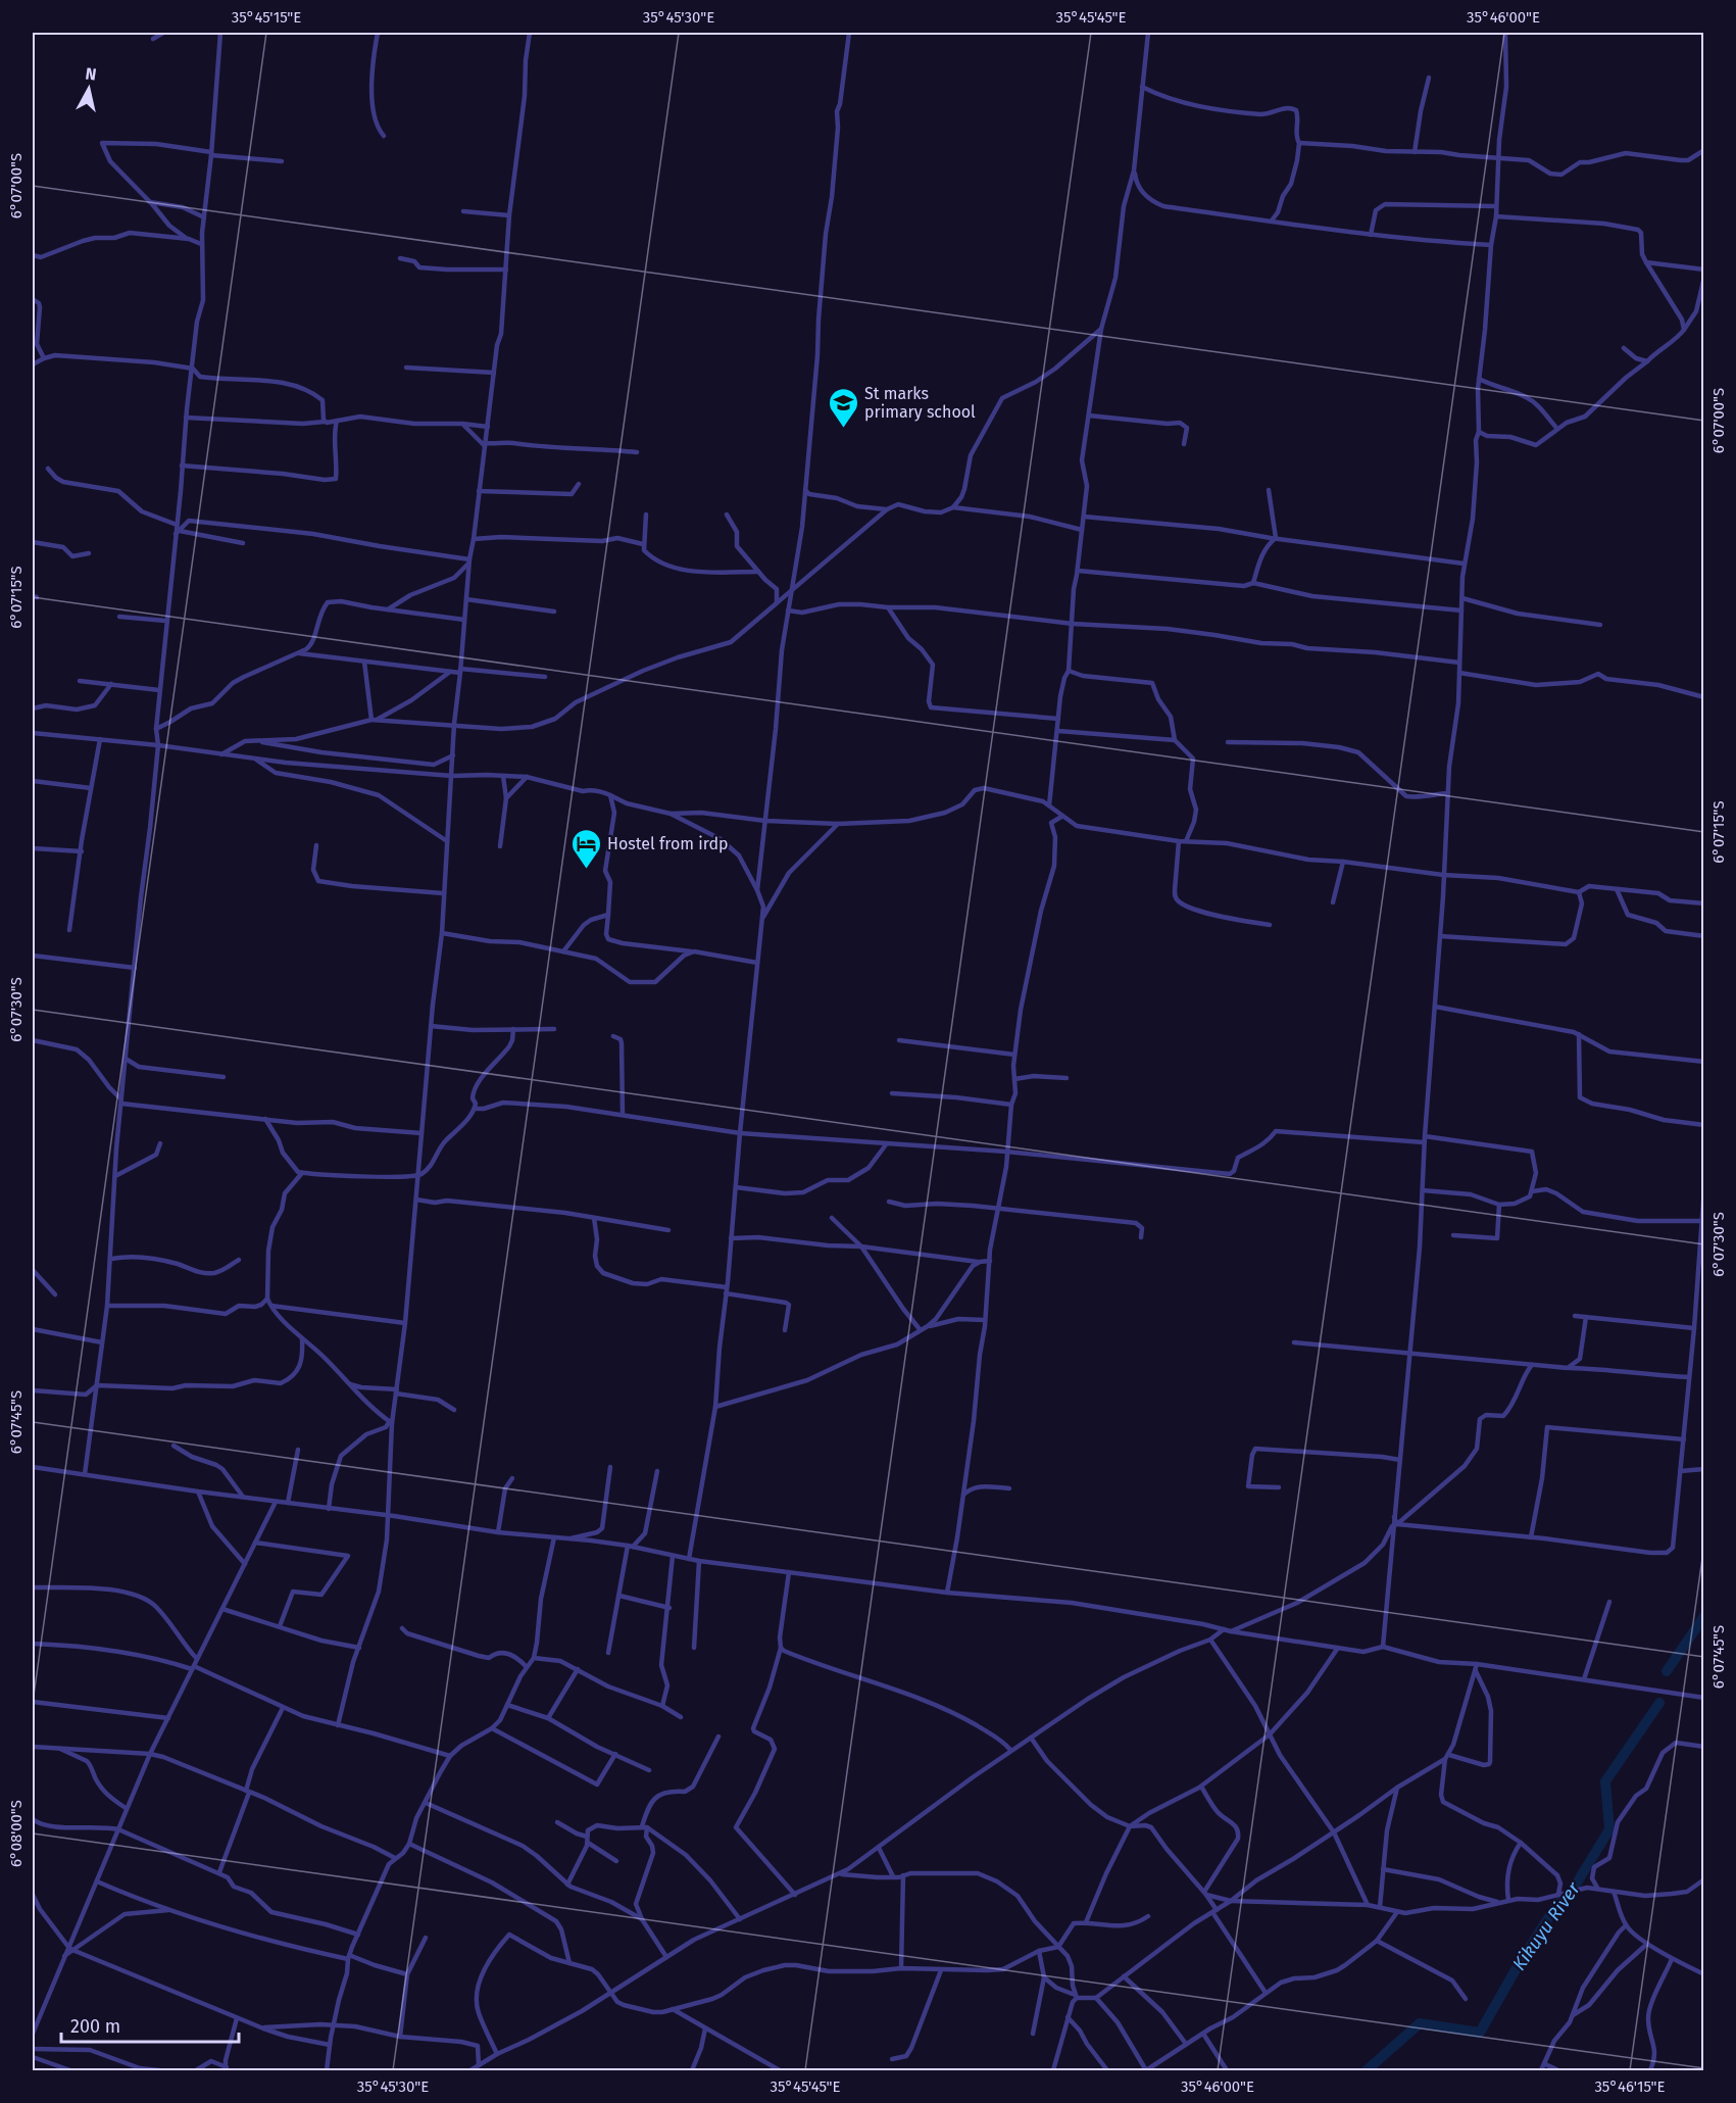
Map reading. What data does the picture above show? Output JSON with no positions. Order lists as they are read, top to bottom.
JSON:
{
  "water": ["Kikuyu River"],
  "places": {
    "school or university": ["St marks primary school"],
    "hotel": ["Hostel from irdp"]
  },
  "scale_bar": "200 m",
  "north": "top",
  "coordinates": [
    "35°45'15\"E",
    "35°45'30\"E",
    "35°45'45\"E",
    "35°46'00\"E",
    "6°07'00\"S",
    "6°07'15\"S",
    "6°07'30\"S",
    "6°07'45\"S",
    "6°08'00\"S",
    "35°46'15\"E"
  ]
}
